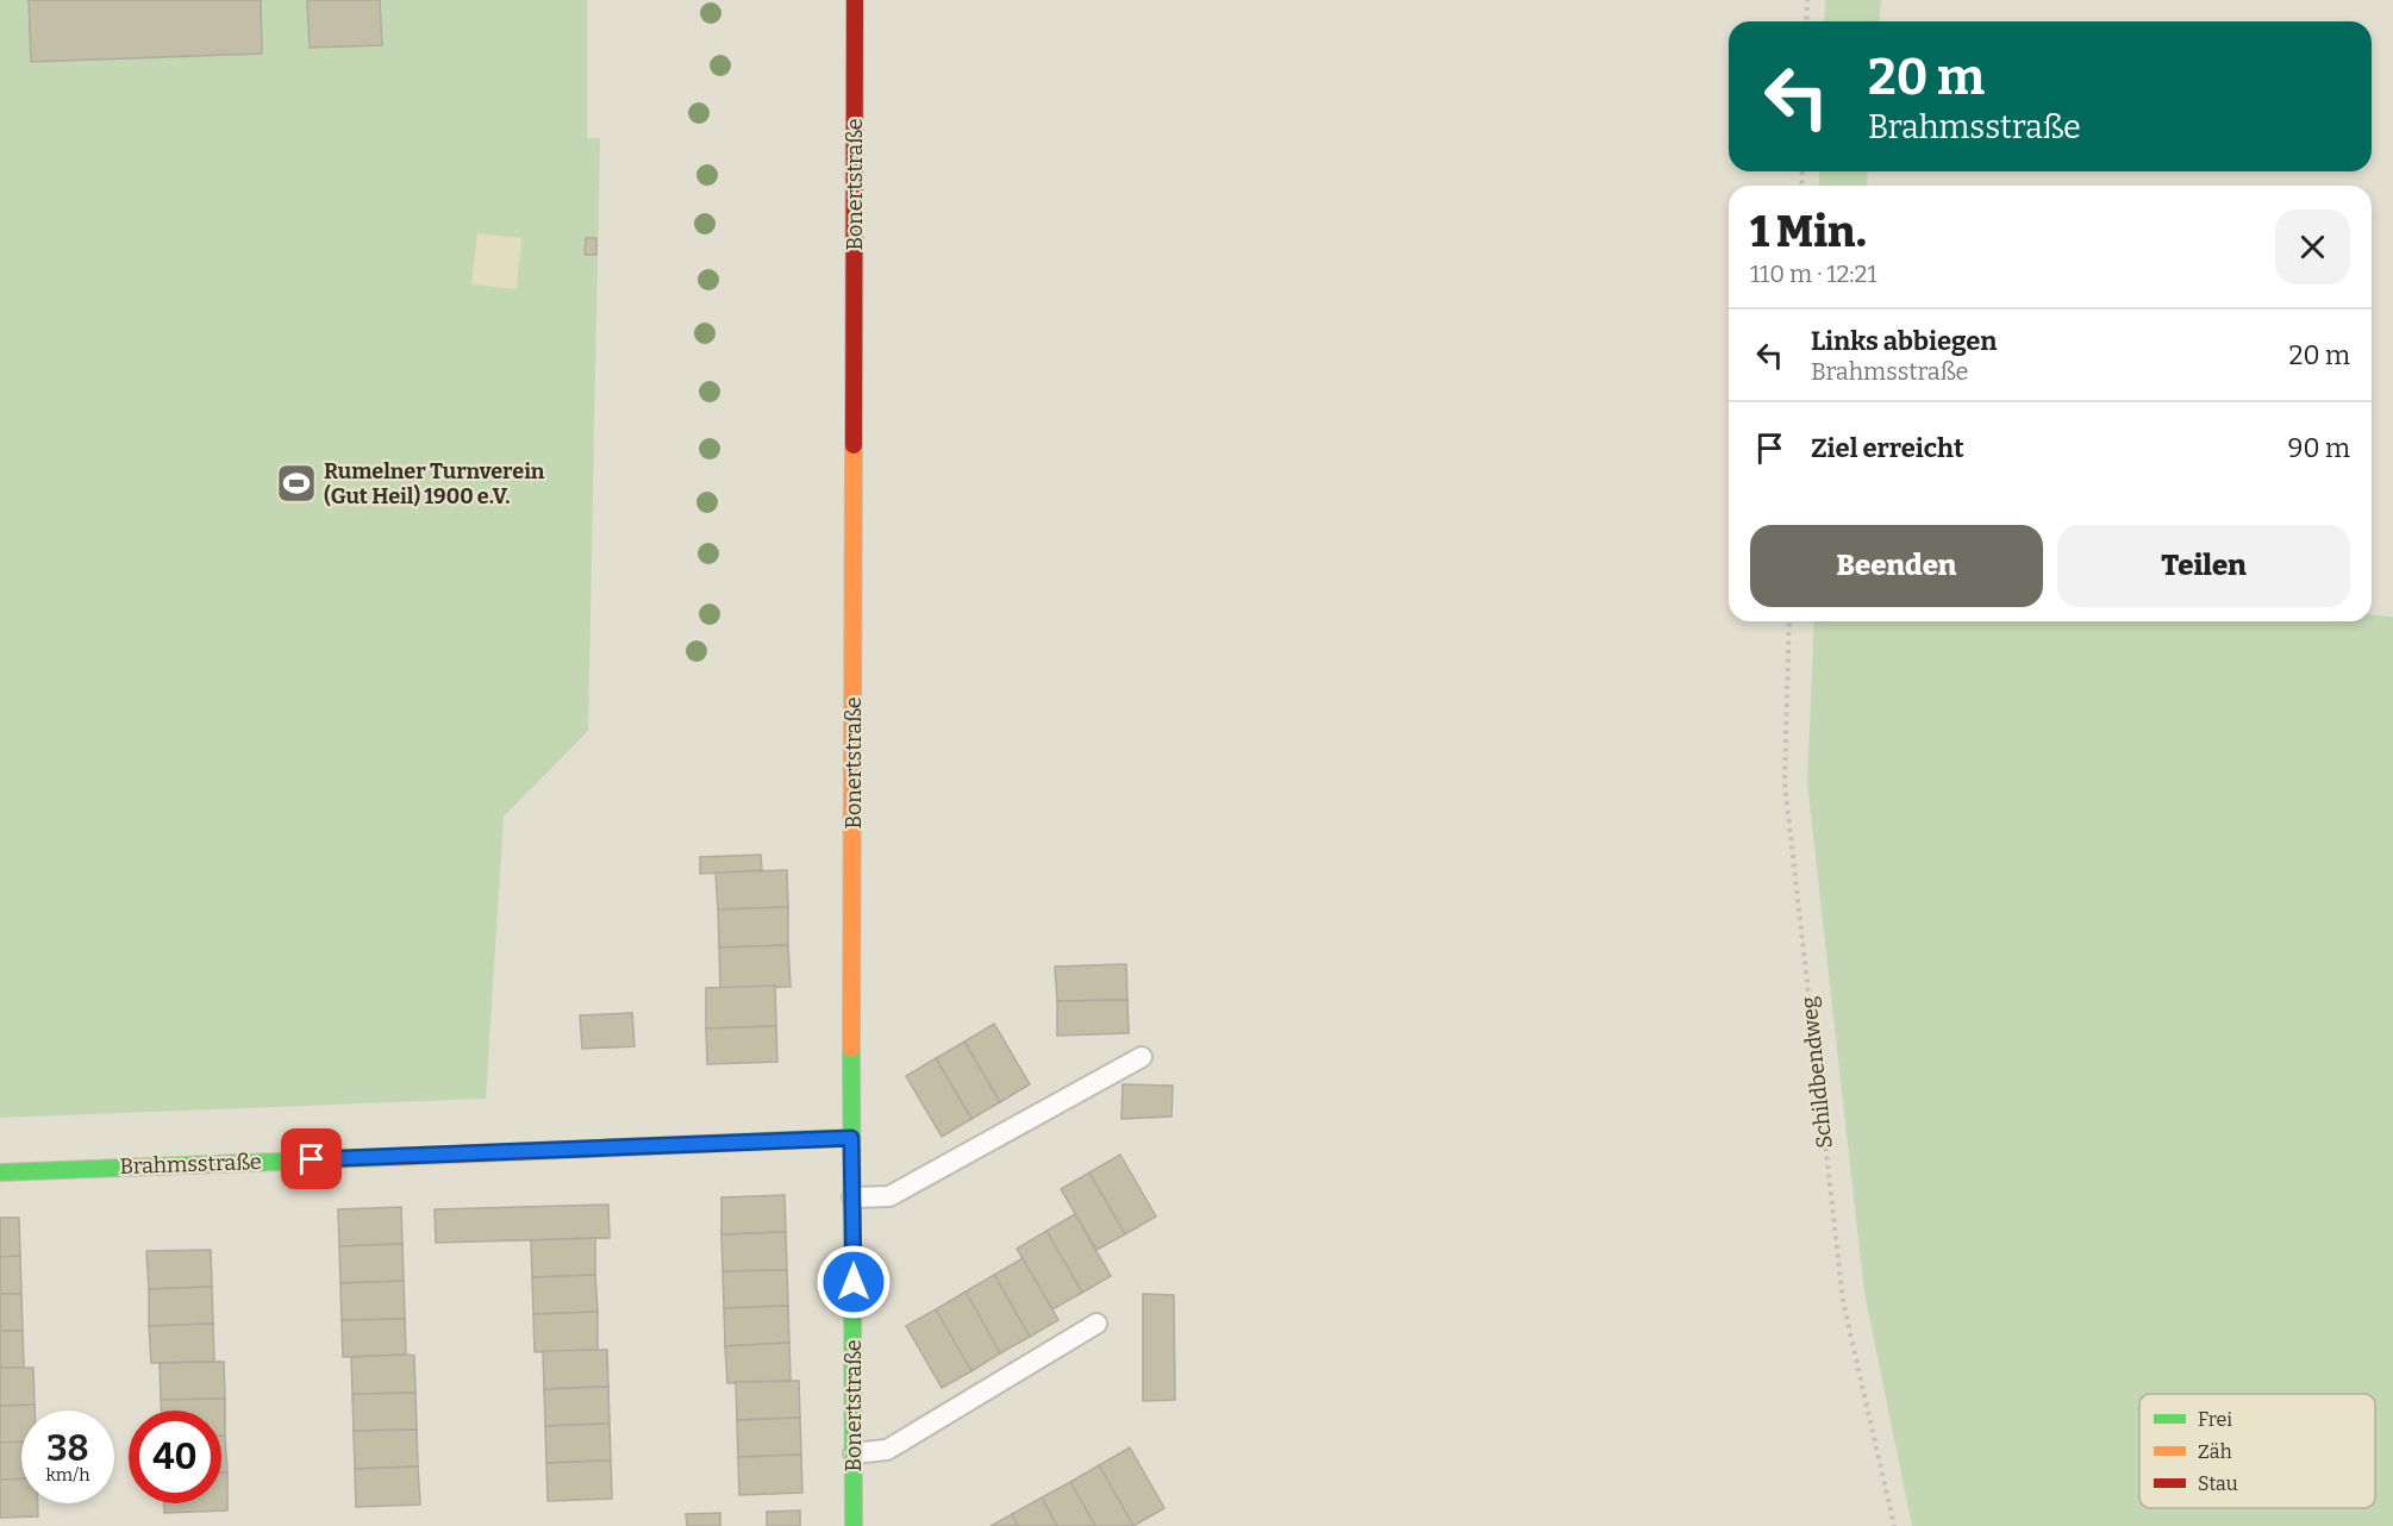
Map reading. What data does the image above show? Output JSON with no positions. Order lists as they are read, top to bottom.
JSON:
{
  "streets": {
    "street": ["Bonertstraße", "Brahmsstraße"],
    "path": ["Schildbendweg"]
  },
  "crossings": [
    ["Bonertstraße", "Brahmsstraße"]
  ],
  "places": {
    "sports": ["Rumelner Turnverein (Gut Heil) 1900 e.V."]
  },
  "legend": ["Frei", "Zäh", "Stau"],
  "page": {
    "turn": ["20 m", "Brahmsstraße"],
    "heading": ["1 Min.", "110 m · 12:21"],
    "list": [
      {
        "name": "Links abbiegen",
        "note": "Brahmsstraße",
        "value": "20 m"
      },
      {
        "name": "Ziel erreicht",
        "value": "90 m"
      }
    ],
    "buttons": ["Beenden", "Teilen"],
    "speed": "38 km/h",
    "limit": "40"
  }
}
